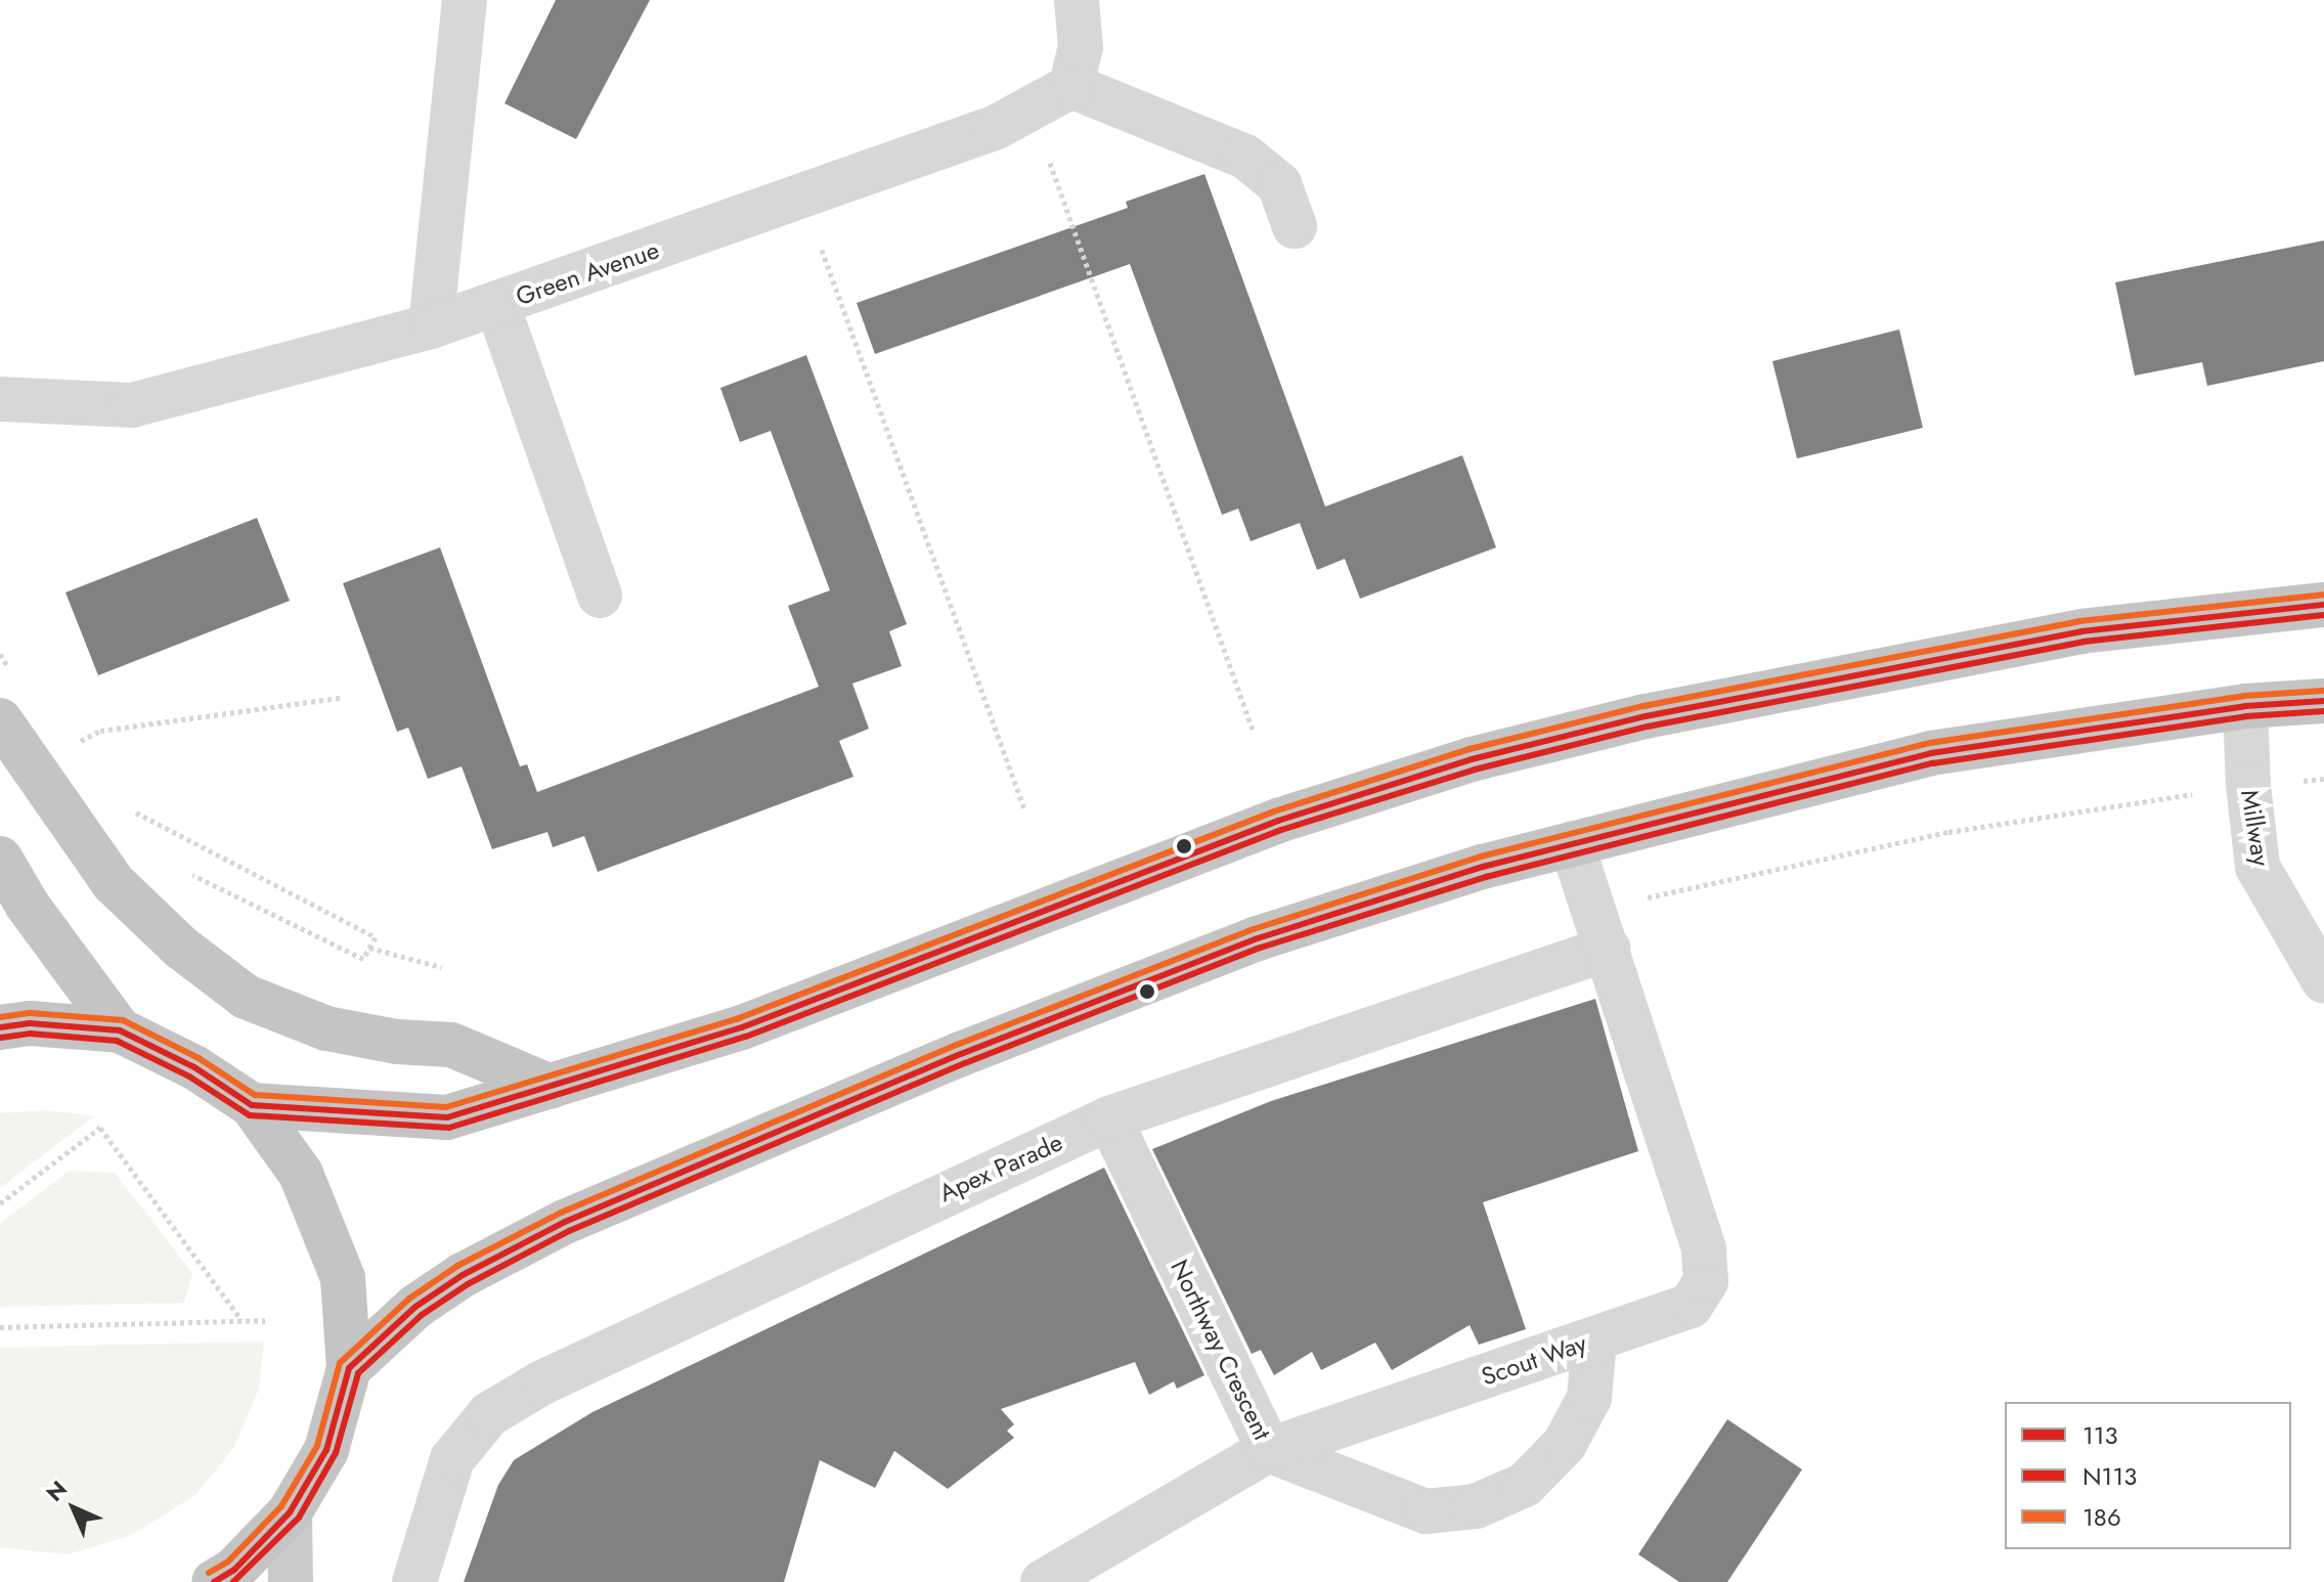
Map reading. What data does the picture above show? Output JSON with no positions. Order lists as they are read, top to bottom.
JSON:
{
  "streets": {
    "street": [
      "Green Avenue",
      "Millway",
      "Apex Parade",
      "Northway Crescent",
      "Scout Way"
    ]
  },
  "crossings": [
    ["Apex Parade", "Northway Crescent"],
    ["Apex Parade", "Scout Way"],
    ["Northway Crescent", "Scout Way"]
  ],
  "lines": ["transit line 186", "transit line 113", "transit line N113"],
  "legend": ["113", "N113", "186"],
  "north": "top left"
}
